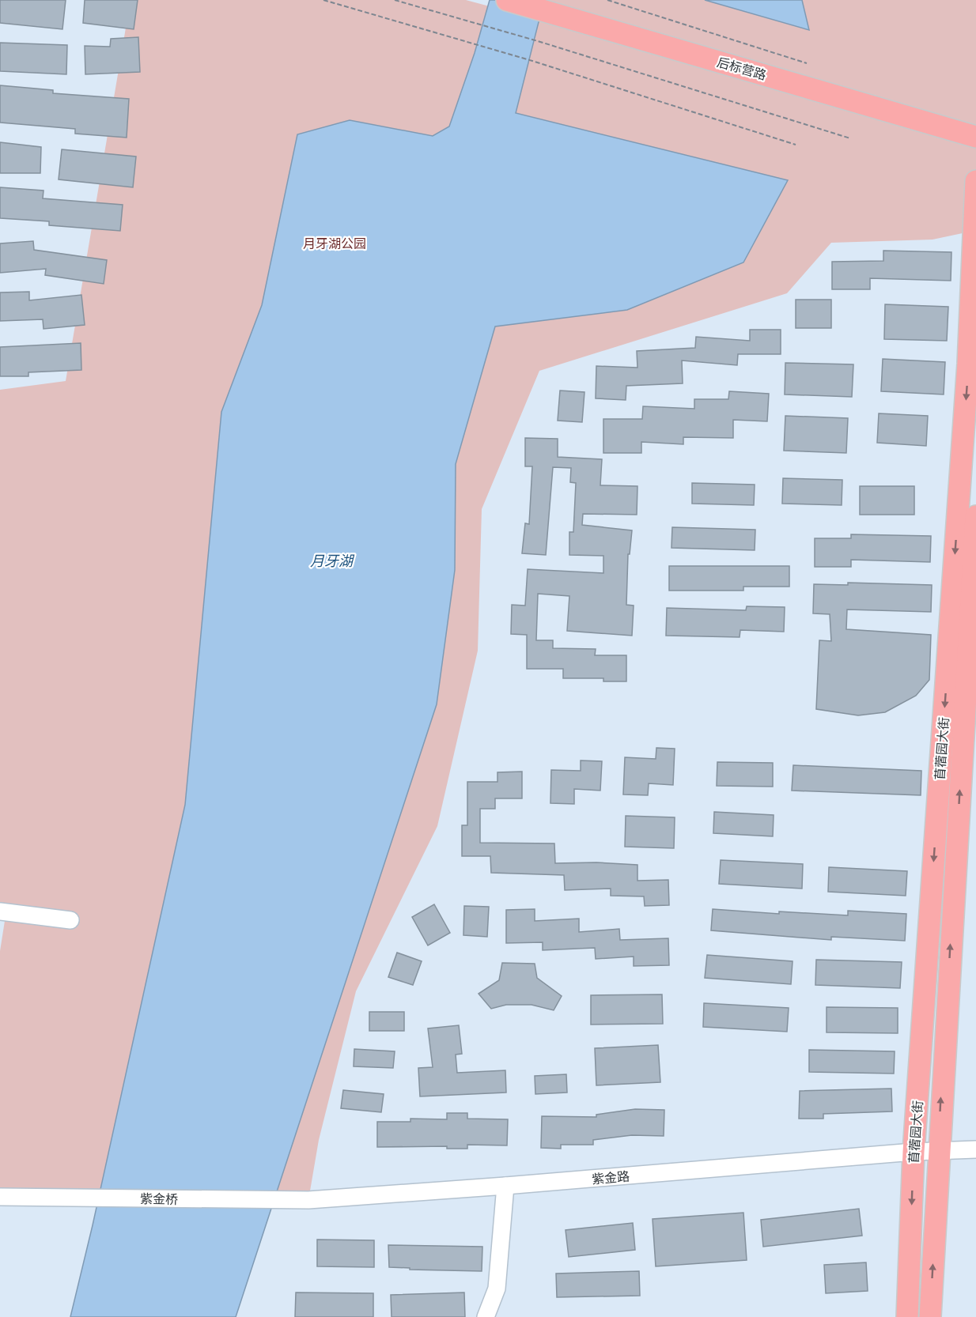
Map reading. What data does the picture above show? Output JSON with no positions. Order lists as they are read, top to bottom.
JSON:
{
  "streets": {
    "main road": ["后标营路", "苜蓿园大街"],
    "street": ["紫金路", "紫金桥"]
  },
  "crossings": [
    ["苜蓿园大街", "紫金路"],
    ["紫金路", "紫金桥"]
  ],
  "water": ["月牙湖"],
  "parks": ["月牙湖公园"]
}
